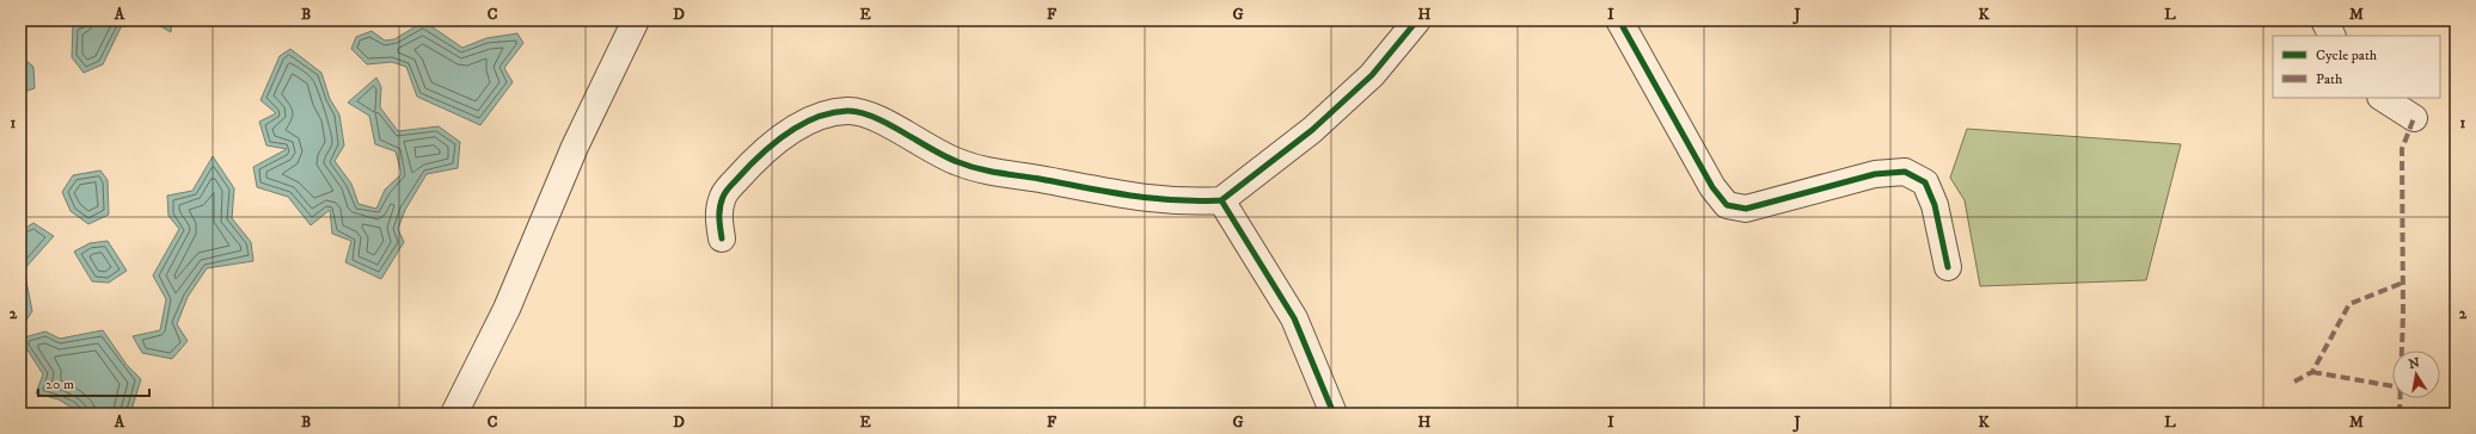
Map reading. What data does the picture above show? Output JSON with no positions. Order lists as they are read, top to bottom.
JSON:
{
  "legend": ["Cycle path", "Path"],
  "scale_bar": "20 m",
  "north": "top",
  "grid": {
    "columns": [
      "A",
      "B",
      "C",
      "D",
      "E",
      "F",
      "G",
      "H",
      "I",
      "J",
      "K",
      "L",
      "M"
    ],
    "rows": ["1", "2"]
  }
}
